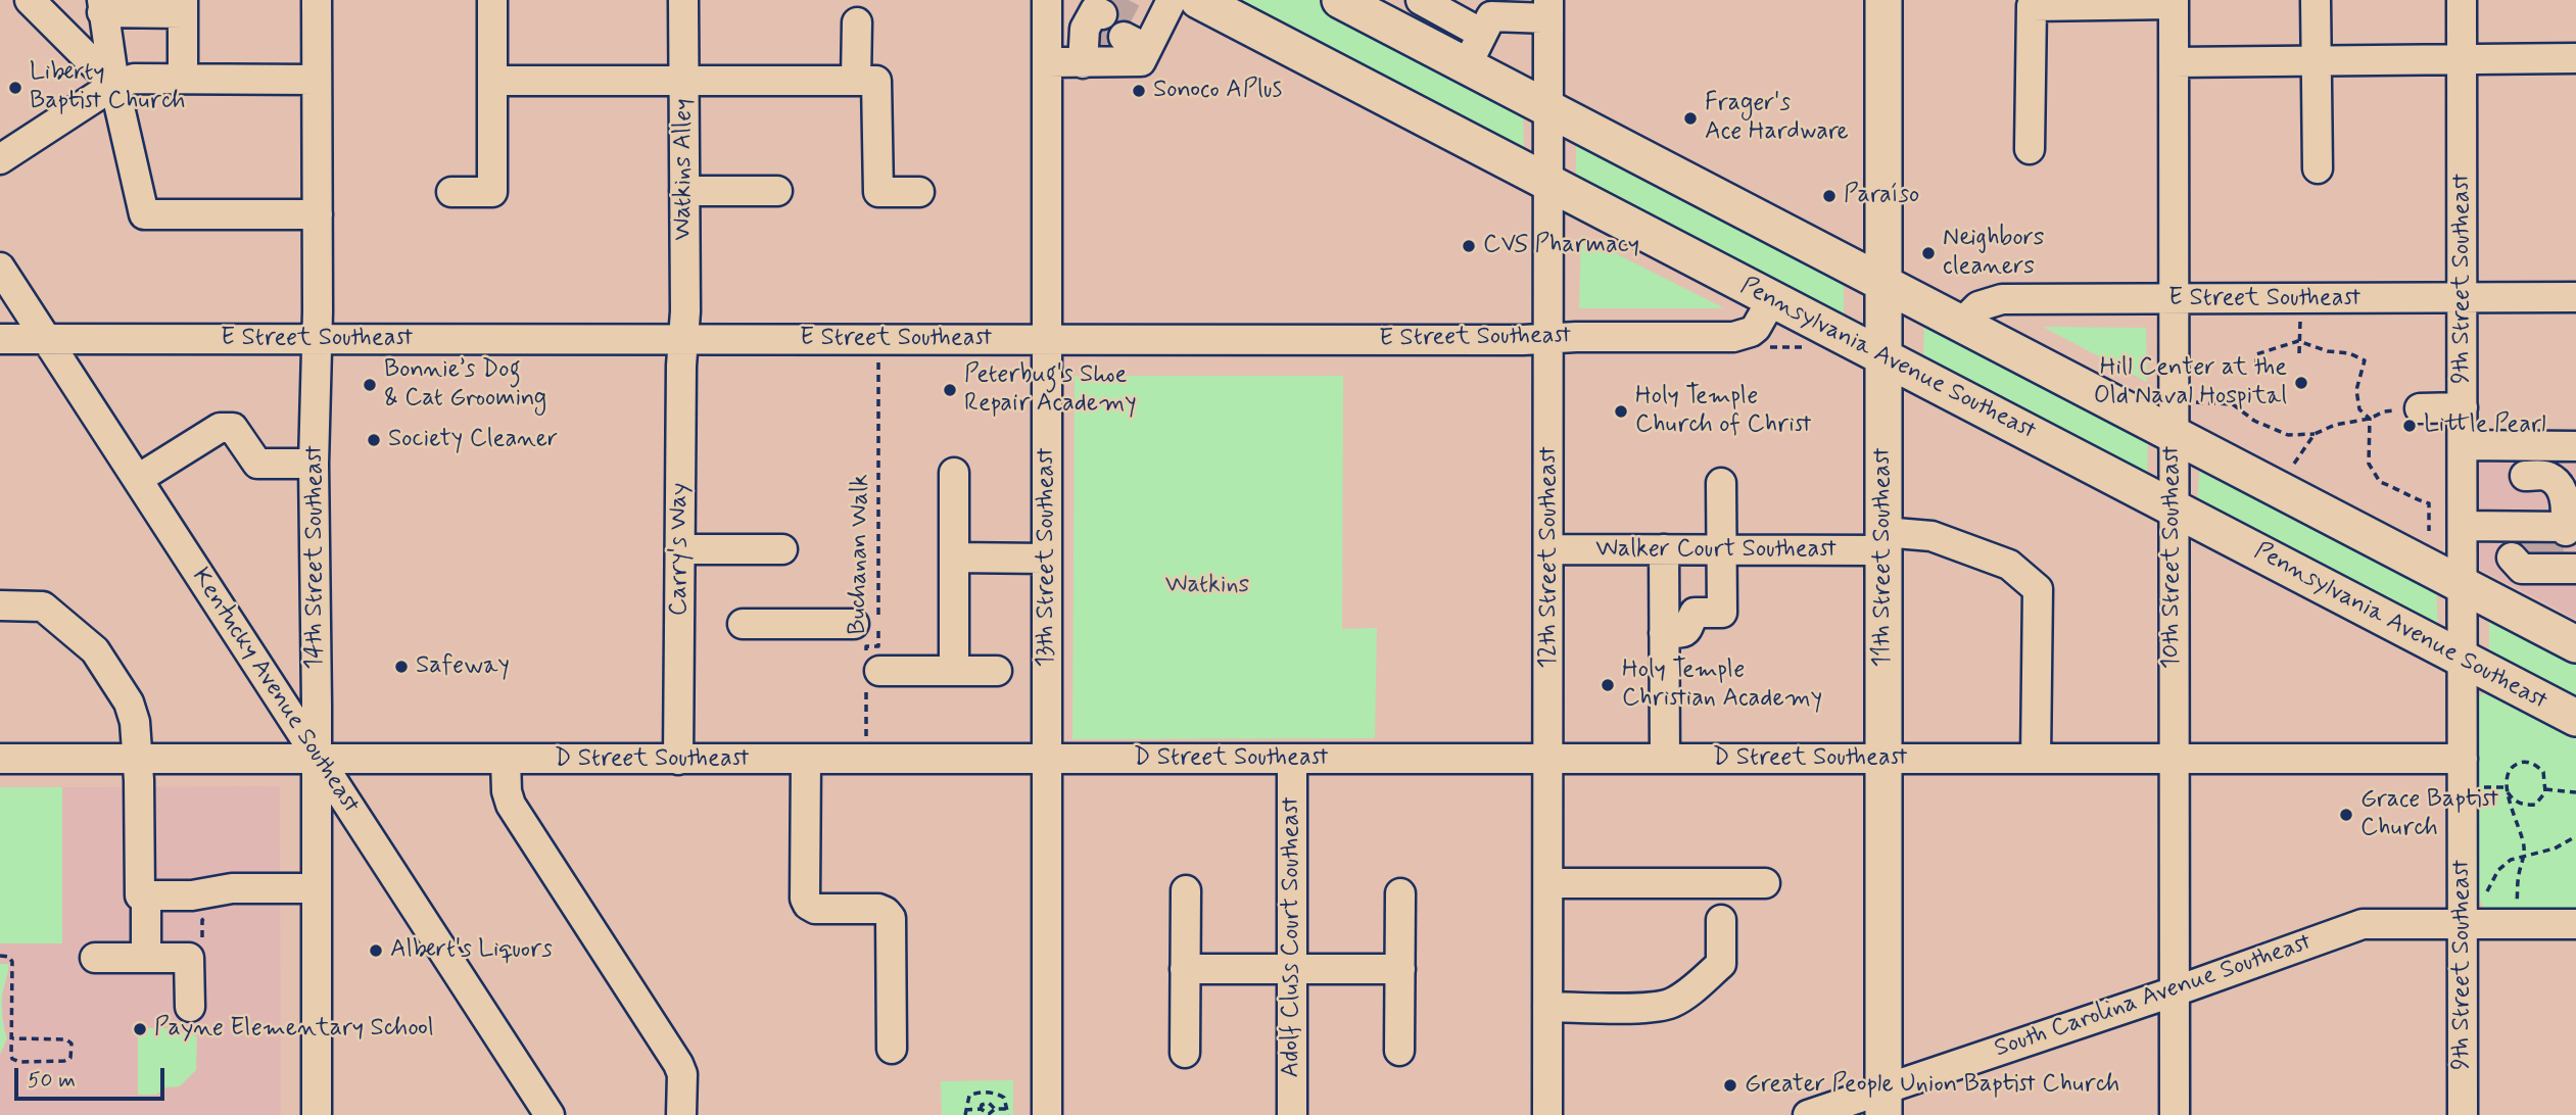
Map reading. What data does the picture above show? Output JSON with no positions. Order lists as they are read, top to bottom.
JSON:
{
  "streets": {
    "main road": ["Pennsylvania Avenue Southeast", "11th Street Southeast"],
    "street": [
      "Watkins Alley",
      "9th Street Southeast",
      "E Street Southeast",
      "Carry's Way",
      "Walker Court Southeast",
      "14th Street Southeast",
      "13th Street Southeast",
      "12th Street Southeast",
      "10th Street Southeast",
      "Kentucky Avenue Southeast",
      "D Street Southeast",
      "Adolf Cluss Court Southeast",
      "South Carolina Avenue Southeast"
    ],
    "path": ["Buchanan Walk"]
  },
  "crossings": [
    ["Watkins Alley", "E Street Southeast"],
    ["Watkins Alley", "Carry's Way"],
    ["9th Street Southeast", "E Street Southeast"],
    ["9th Street Southeast", "Pennsylvania Avenue Southeast"],
    ["9th Street Southeast", "D Street Southeast"],
    ["9th Street Southeast", "South Carolina Avenue Southeast"],
    ["E Street Southeast", "Pennsylvania Avenue Southeast"],
    ["E Street Southeast", "Carry's Way"],
    ["E Street Southeast", "Buchanan Walk"],
    ["E Street Southeast", "14th Street Southeast"],
    ["E Street Southeast", "13th Street Southeast"],
    ["E Street Southeast", "12th Street Southeast"],
    ["E Street Southeast", "10th Street Southeast"],
    ["E Street Southeast", "Kentucky Avenue Southeast"],
    ["Pennsylvania Avenue Southeast", "12th Street Southeast"],
    ["Pennsylvania Avenue Southeast", "11th Street Southeast"],
    ["Pennsylvania Avenue Southeast", "10th Street Southeast"],
    ["Carry's Way", "D Street Southeast"],
    ["Walker Court Southeast", "12th Street Southeast"],
    ["Walker Court Southeast", "11th Street Southeast"],
    ["Walker Court Southeast", "D Street Southeast"],
    ["Buchanan Walk", "D Street Southeast"],
    ["14th Street Southeast", "Kentucky Avenue Southeast"],
    ["14th Street Southeast", "D Street Southeast"],
    ["13th Street Southeast", "D Street Southeast"],
    ["12th Street Southeast", "D Street Southeast"],
    ["11th Street Southeast", "D Street Southeast"],
    ["11th Street Southeast", "South Carolina Avenue Southeast"],
    ["10th Street Southeast", "D Street Southeast"],
    ["10th Street Southeast", "South Carolina Avenue Southeast"],
    ["Kentucky Avenue Southeast", "D Street Southeast"],
    ["D Street Southeast", "Adolf Cluss Court Southeast"]
  ],
  "parks": ["Watkins"],
  "places": [
    "Liberty Baptist Church",
    "Sonoco APlus",
    "Frager's Ace Hardware",
    "Paraíso",
    "CVS Pharmacy",
    "Neighbors cleaners",
    "Hill Center at the Old Naval Hospital",
    "Bonnie’s Dog & Cat Grooming",
    "Peterbug's Shoe Repair Academy",
    "Holy Temple Church of Christ",
    "Little Pearl",
    "Society Cleaner",
    "Safeway",
    "Holy Temple Christian Academy",
    "Grace Baptist Church",
    "Albert's Liquors",
    "Payne Elementary School",
    "Greater People Union Baptist Church"
  ],
  "scale_bar": "50 m"
}
